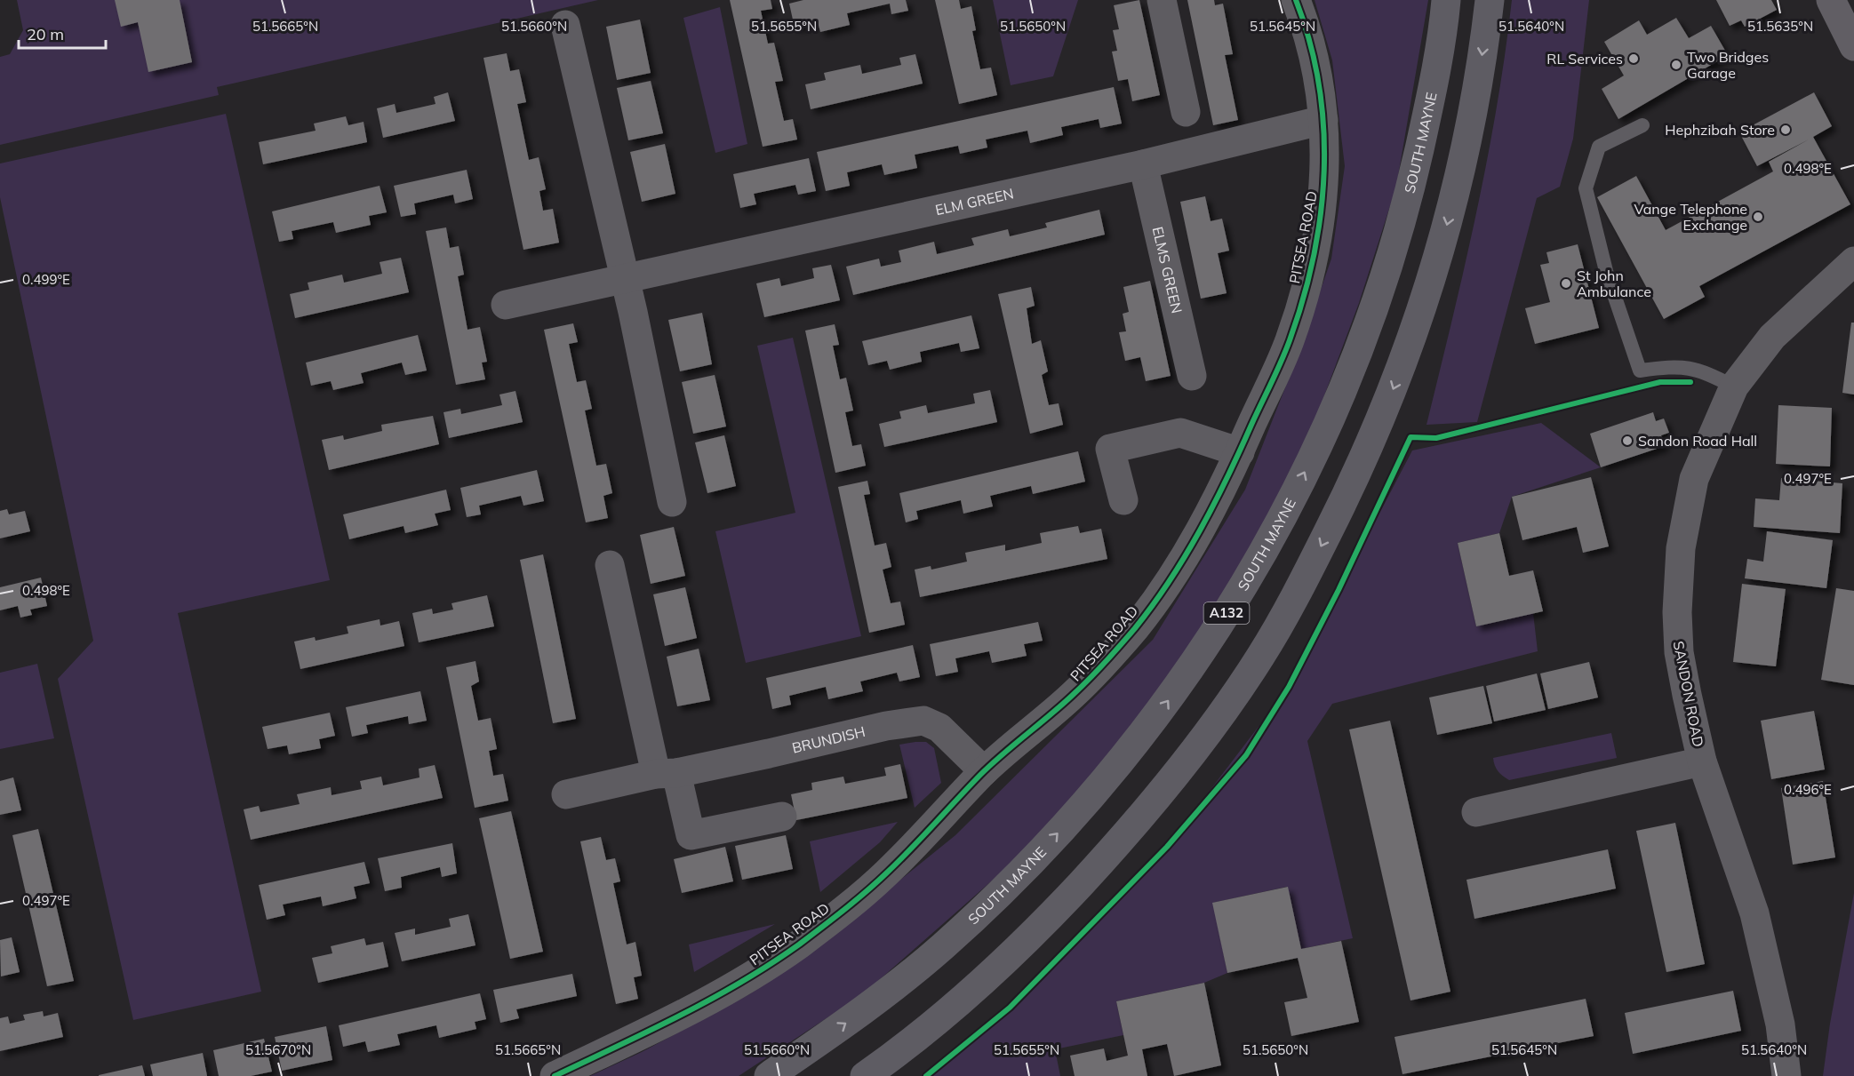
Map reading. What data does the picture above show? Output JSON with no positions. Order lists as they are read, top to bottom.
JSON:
{
  "streets": {
    "main road": ["SOUTH MAYNE", "A132"],
    "street": [
      "ELM GREEN",
      "PITSEA ROAD",
      "ELMS GREEN",
      "SANDON ROAD",
      "BRUNDISH"
    ]
  },
  "crossings": [
    ["ELM GREEN", "PITSEA ROAD"],
    ["ELM GREEN", "ELMS GREEN"],
    ["PITSEA ROAD", "BRUNDISH"]
  ],
  "places": [
    "RL Services",
    "Two Bridges Garage",
    "Hephzibah Store",
    "Vange Telephone Exchange",
    "St John Ambulance",
    "Sandon Road Hall"
  ],
  "scale_bar": "20 m",
  "coordinates": [
    "51.5665°N",
    "51.5660°N",
    "51.5655°N",
    "51.5650°N",
    "51.5645°N",
    "51.5640°N",
    "51.5635°N",
    "0.498°E",
    "0.499°E",
    "0.497°E",
    "0.496°E",
    "51.5670°N"
  ]
}
